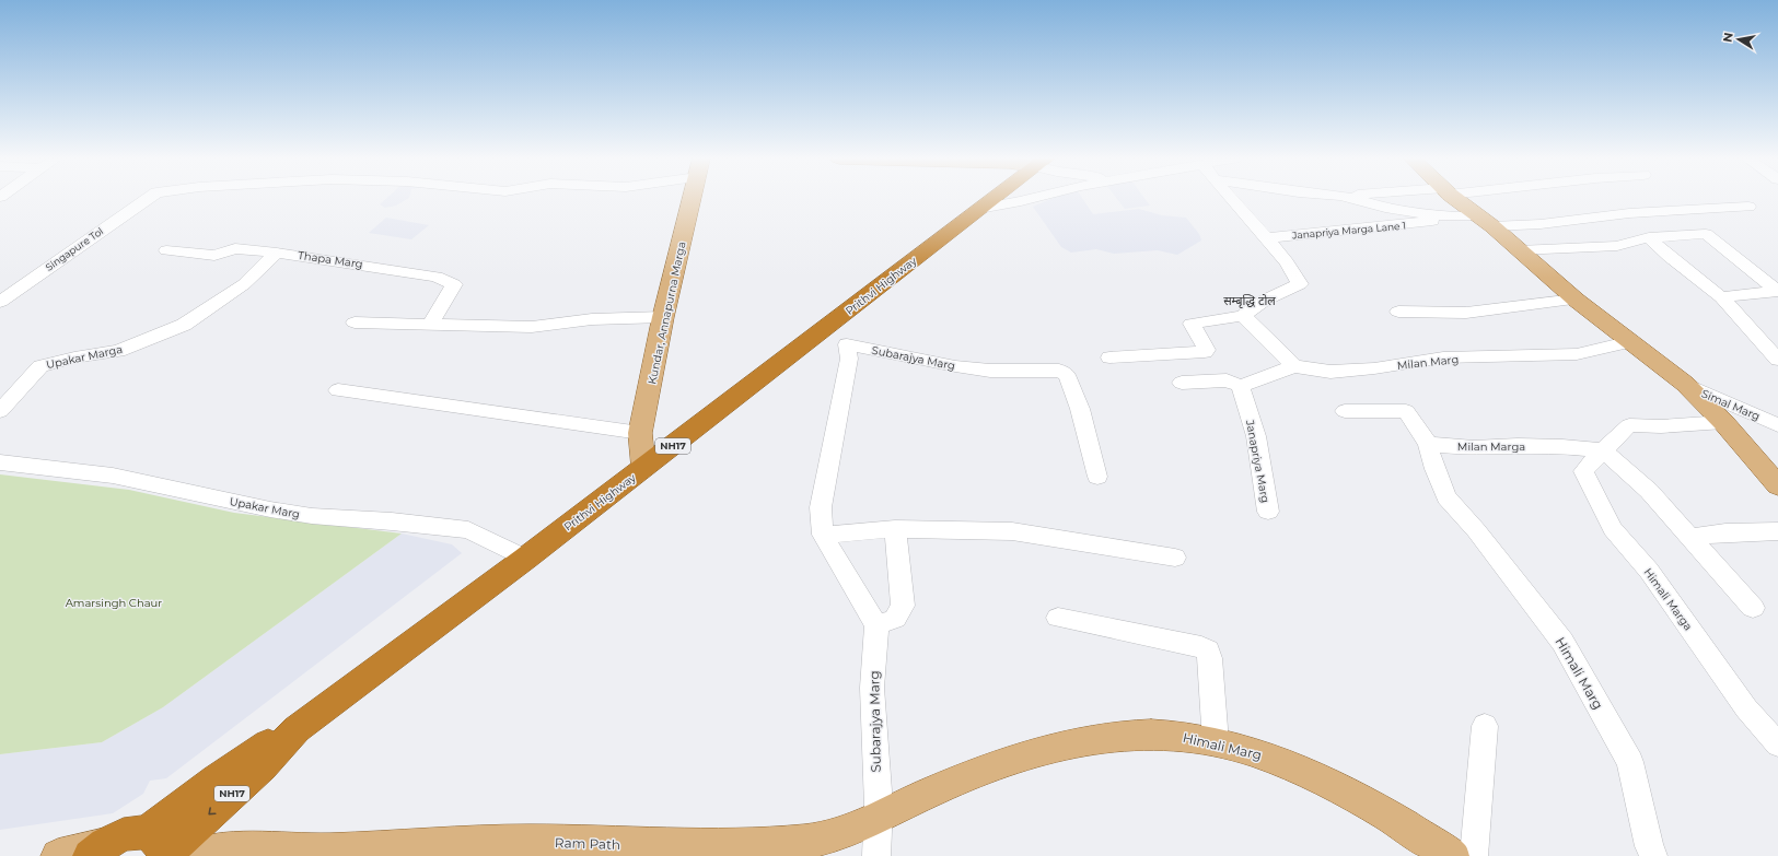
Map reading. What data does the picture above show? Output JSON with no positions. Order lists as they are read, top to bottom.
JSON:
{
  "streets": {
    "highway": ["Prithvi Highway", "NH17"],
    "main road": ["Kundar, Annapurna Marga", "Himali Marg", "Ram Path"],
    "street": [
      "Janapriya Marga Lane 1",
      "Singapure Tol",
      "Thapa Marg",
      "Upakar Marga",
      "Subarajya Marg",
      "Milan Marg",
      "Simal Marg",
      "Milan Marga",
      "Janapriya Marg",
      "Upakar Marg",
      "Himali Marga"
    ]
  },
  "crossings": [
    ["Thapa Marg", "Upakar Marga"],
    ["Prithvi Highway", "Kundar, Annapurna Marga"],
    ["Prithvi Highway", "Upakar Marg"],
    ["Subarajya Marg", "Himali Marg"],
    ["Subarajya Marg", "Ram Path"],
    ["Milan Marga", "Himali Marga"],
    ["Milan Marga", "Himali Marg"],
    ["Himali Marg", "Ram Path"]
  ],
  "districts": ["सम्बृद्धि टोल"],
  "parks": ["Amarsingh Chaur"],
  "north": "left"
}
